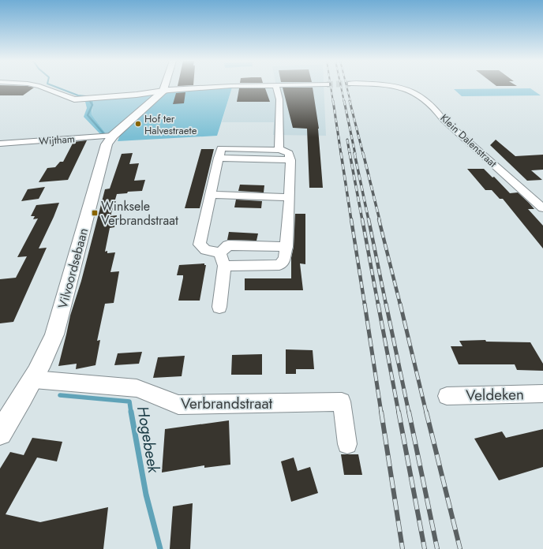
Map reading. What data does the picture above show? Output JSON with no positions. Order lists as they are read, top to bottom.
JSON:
{
  "streets": {
    "street": [
      "Wijtham",
      "Klein Dalenstraat",
      "Vilvoordsebaan",
      "Veldeken",
      "Verbrandstraat"
    ]
  },
  "crossings": [
    ["Wijtham", "Vilvoordsebaan"],
    ["Vilvoordsebaan", "Verbrandstraat"]
  ],
  "water": ["Hogebeek"],
  "places": {
    "other": ["Hof ter Halvestraete"],
    "transit": ["Winksele Verbrandstraat"]
  }
}
